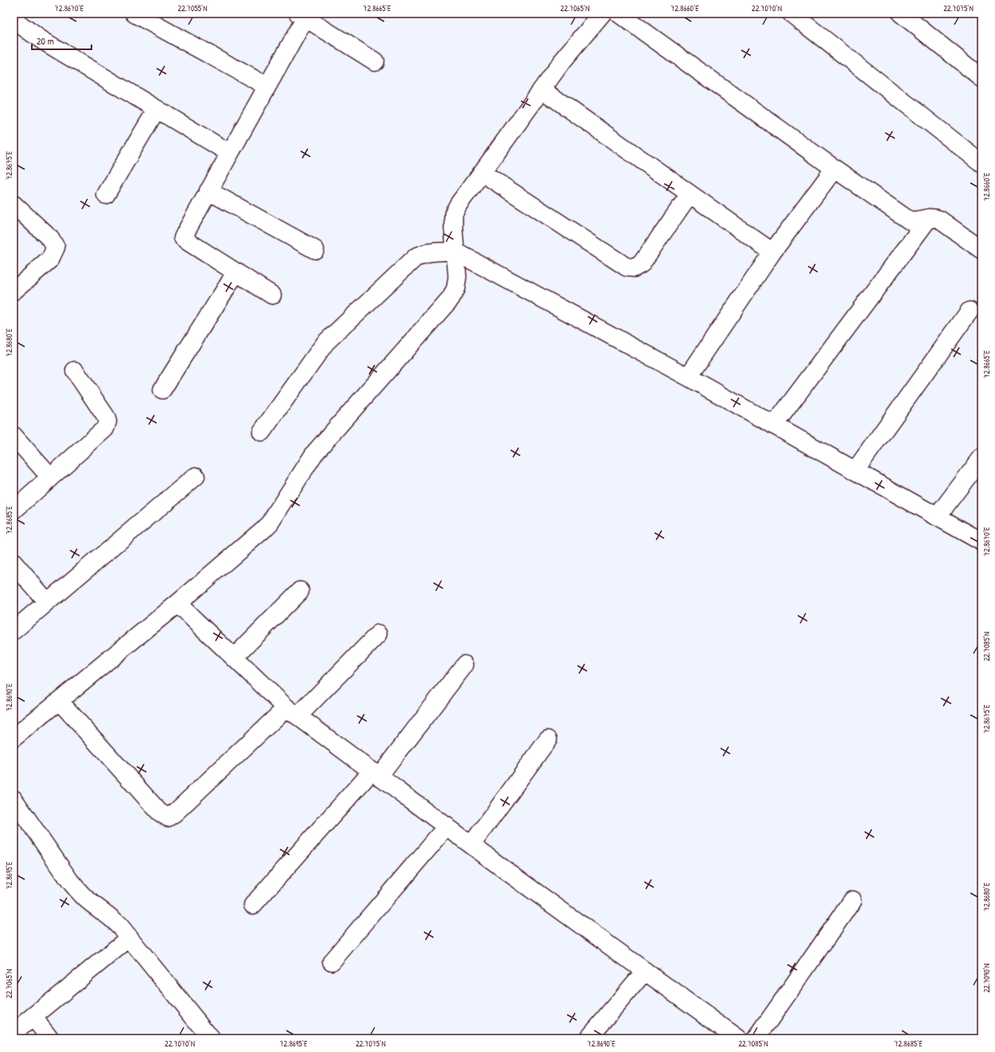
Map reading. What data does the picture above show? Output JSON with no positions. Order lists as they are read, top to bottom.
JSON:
{
  "scale_bar": "20 m",
  "coordinates": [
    "72.8670°E",
    "22.7055°N",
    "72.8665°E",
    "22.7065°N",
    "72.8660°E",
    "22.7070°N",
    "22.7075°N",
    "72.8675°E",
    "72.8680°E",
    "72.8685°E",
    "22.7085°N",
    "72.8690°E",
    "72.8695°E",
    "22.7090°N"
  ]
}
